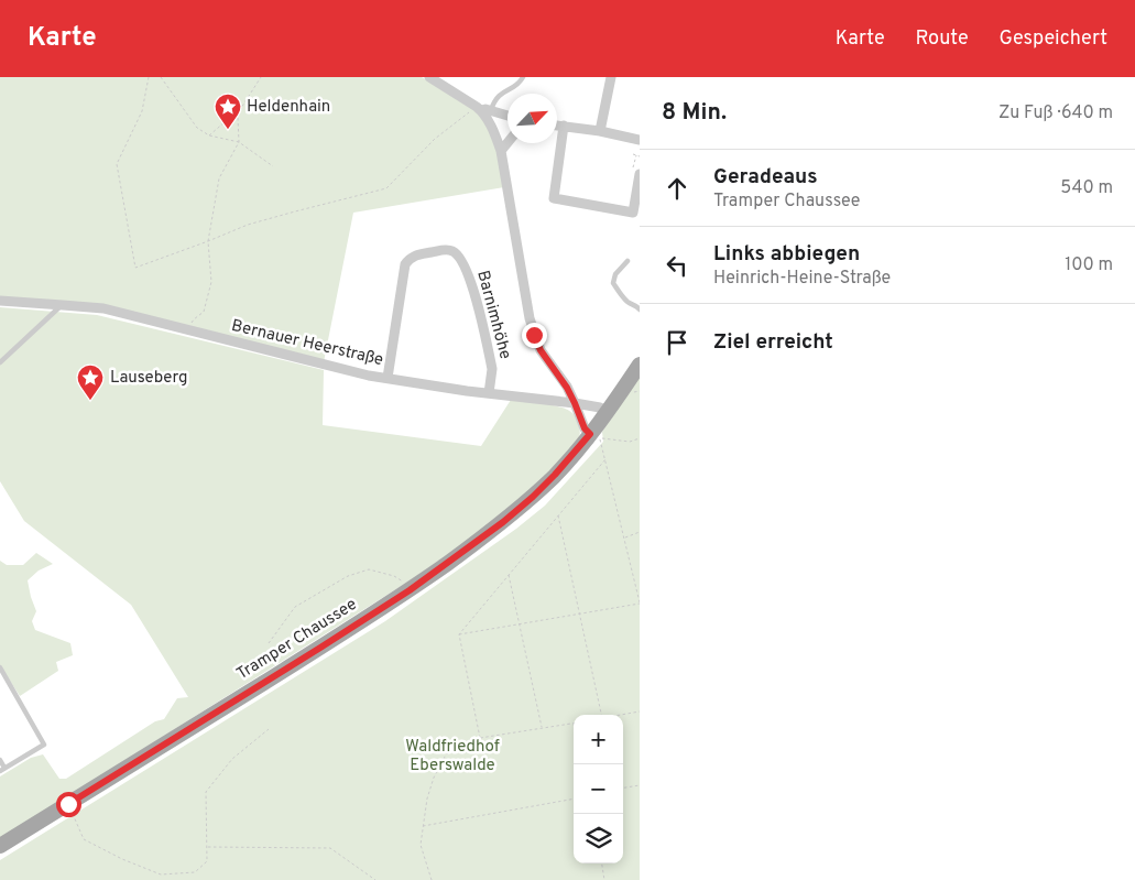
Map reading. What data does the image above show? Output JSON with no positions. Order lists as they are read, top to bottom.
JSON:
{
  "streets": {
    "main road": ["Tramper Chaussee"],
    "street": ["Barnimhöhe", "Bernauer Heerstraße"]
  },
  "crossings": [
    ["Barnimhöhe", "Bernauer Heerstraße"],
    ["Bernauer Heerstraße", "Tramper Chaussee"]
  ],
  "parks": ["Waldfriedhof Eberswalde"],
  "places": {
    "place": ["Heldenhain", "Lauseberg"]
  },
  "north": "top right",
  "page": {
    "header": "Karte",
    "nav": ["Karte", "Route", "Gespeichert"],
    "heading": ["8 Min.", "Zu Fuß · 640 m"],
    "list": [
      ["Geradeaus", "Tramper Chaussee", "540 m"],
      ["Links abbiegen", "Heinrich-Heine-Straße", "100 m"],
      "Ziel erreicht"
    ],
    "map_buttons": ["+", "−"]
  }
}
